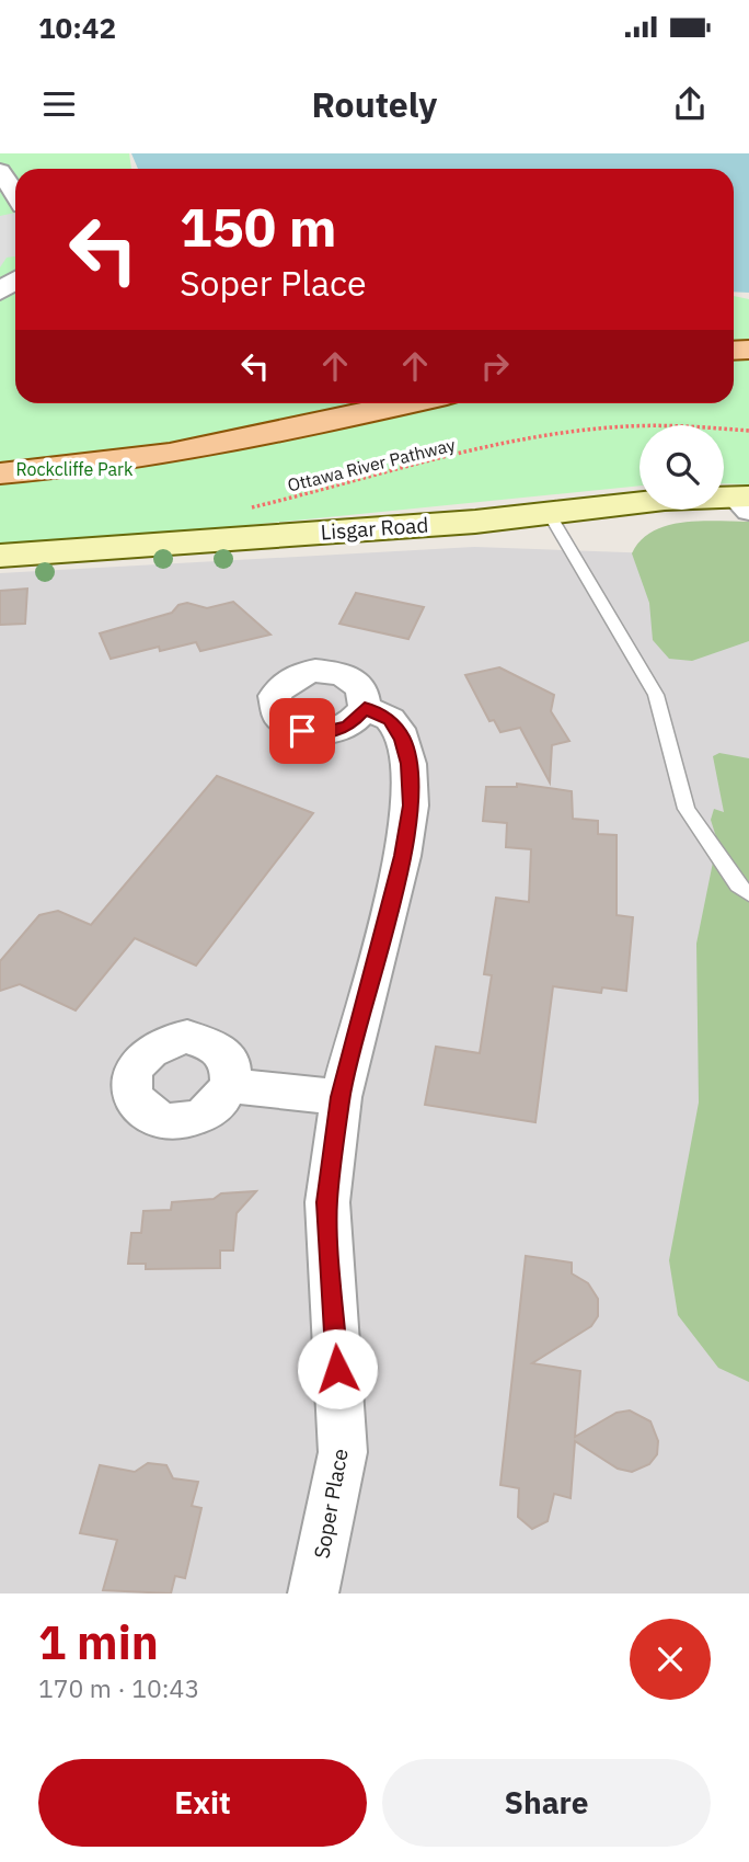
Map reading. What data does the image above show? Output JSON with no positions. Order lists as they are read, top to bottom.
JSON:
{
  "streets": {
    "street": ["Lisgar Road", "Soper Place"],
    "path": ["Ottawa River Pathway"]
  },
  "parks": ["Rockcliffe Park"],
  "page": {
    "status": "10:42",
    "header": "Routely",
    "turn": ["150 m", "Soper Place"],
    "heading": ["1 min", "170 m · 10:43"],
    "buttons": ["Exit", "Share"]
  }
}
